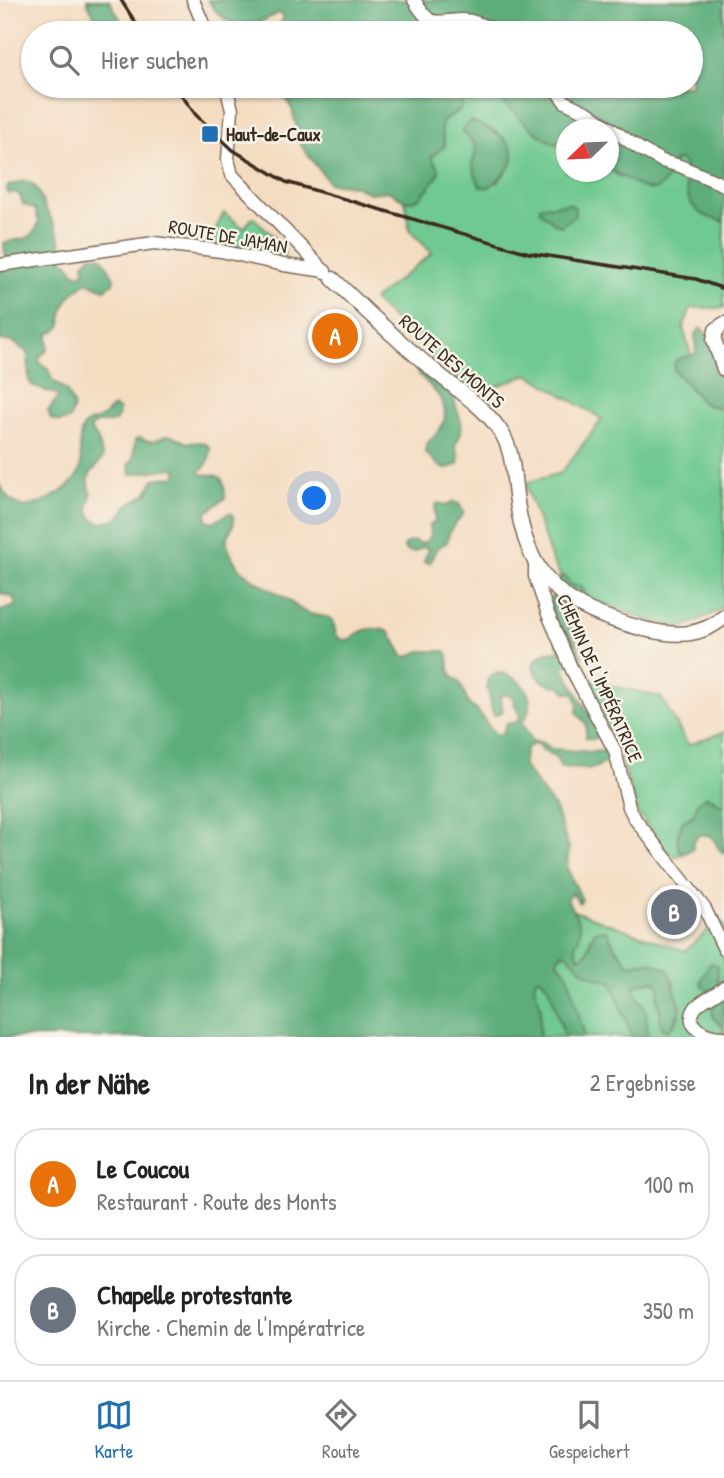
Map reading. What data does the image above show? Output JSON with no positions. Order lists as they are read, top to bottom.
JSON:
{
  "streets": {
    "street": ["ROUTE DE JAMAN", "ROUTE DES MONTS", "CHEMIN DE L'IMPÉRATRICE"]
  },
  "crossings": [
    ["ROUTE DE JAMAN", "ROUTE DES MONTS"],
    ["ROUTE DES MONTS", "CHEMIN DE L'IMPÉRATRICE"]
  ],
  "places": {
    "transit": ["Haut-de-Caux"]
  },
  "north": "bottom left",
  "page": {
    "search": "Hier suchen",
    "pins": ["A", "B"],
    "heading": ["In der Nähe", "2 Ergebnisse"],
    "list": [
      {
        "mark": "A",
        "name": "Le Coucou",
        "note": "Restaurant · Route des Monts",
        "value": "100 m"
      },
      {
        "mark": "B",
        "name": "Chapelle protestante",
        "note": "Kirche · Chemin de l'Impératrice",
        "value": "350 m"
      }
    ],
    "nav": ["Karte", "Route", "Gespeichert"]
  }
}
